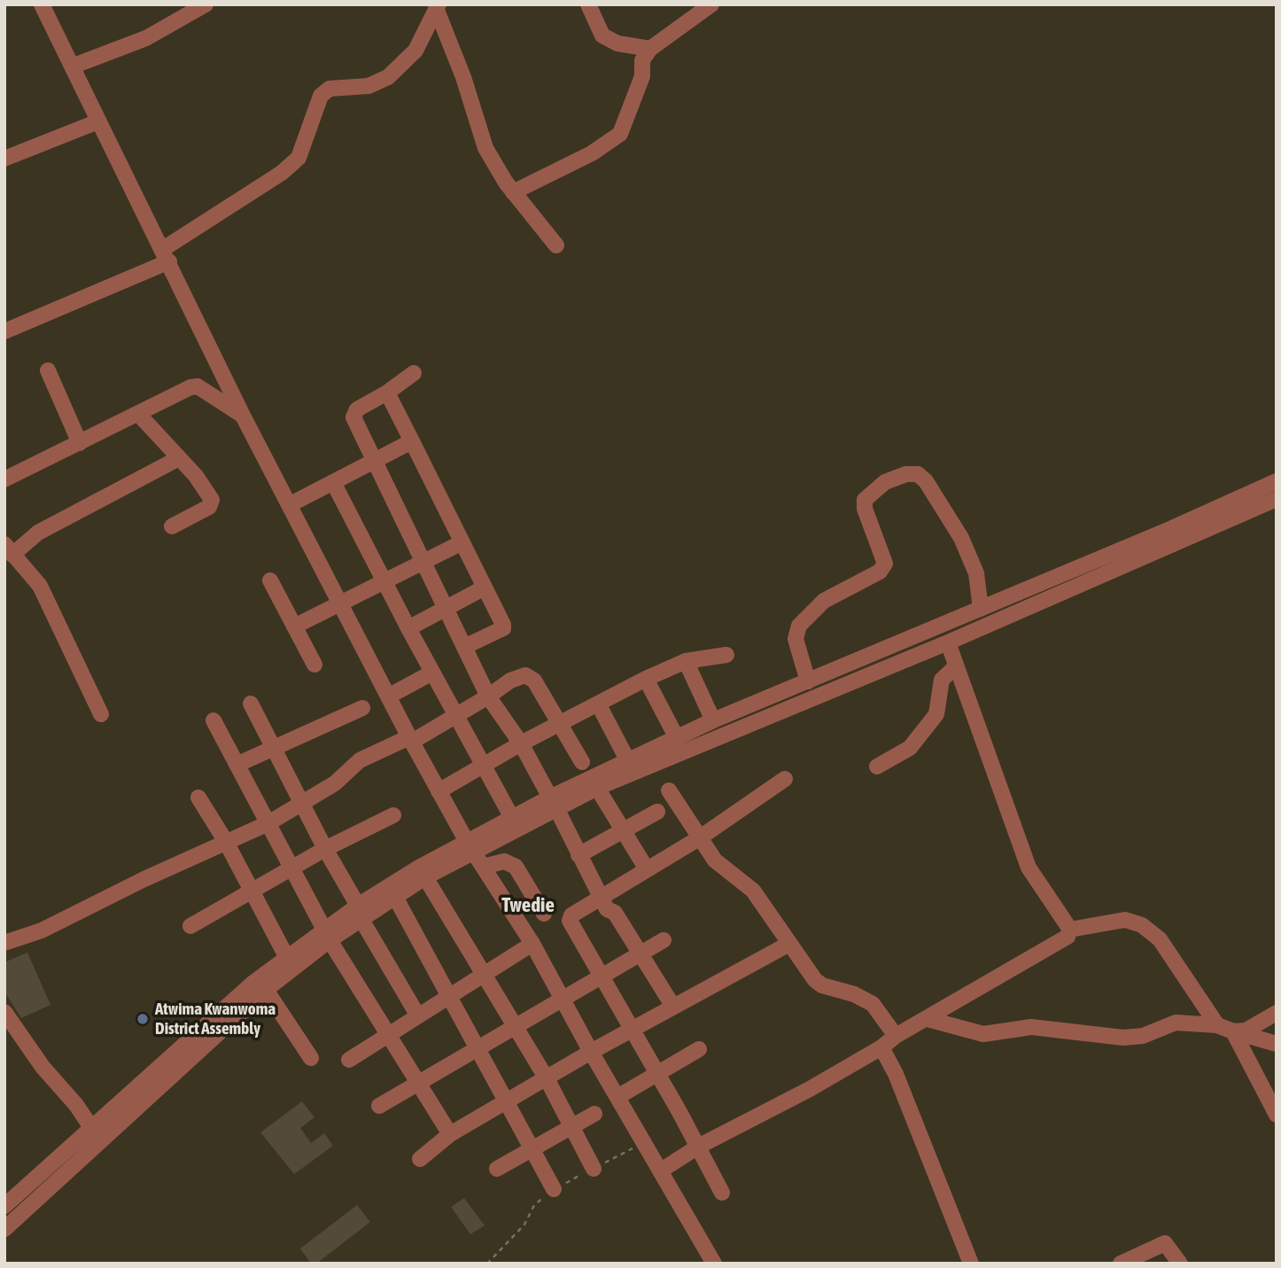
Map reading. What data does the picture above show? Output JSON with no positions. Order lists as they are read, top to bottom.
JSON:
{
  "districts": ["Twedie"],
  "places": ["Atwima Kwanwoma District Assembly"]
}
